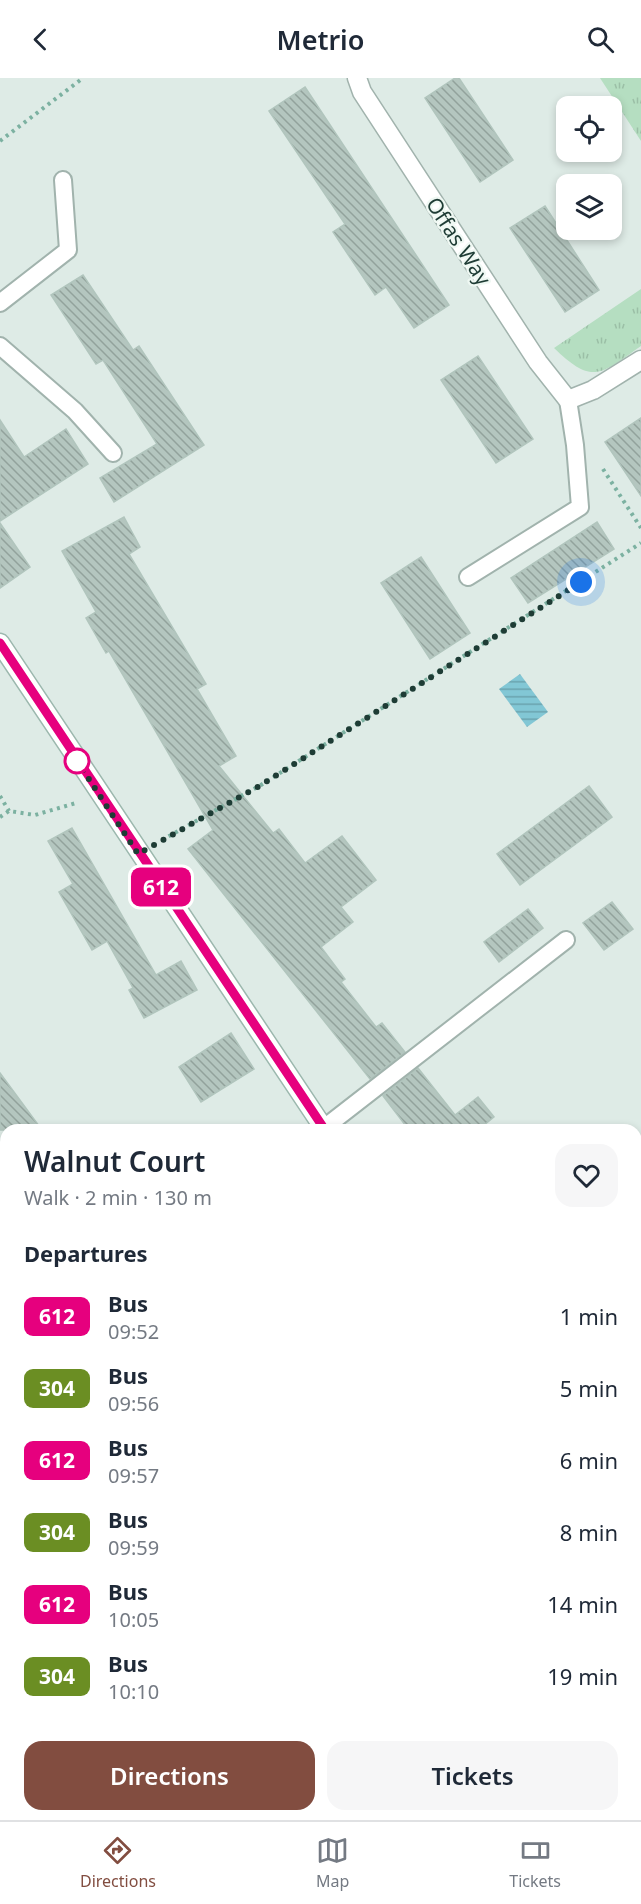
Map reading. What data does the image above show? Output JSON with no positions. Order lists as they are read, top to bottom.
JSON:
{
  "streets": {
    "main road": ["Offas Way"]
  },
  "lines": ["bus line 612"],
  "page": {
    "header": "Metrio",
    "on_map": "612",
    "heading": [
      ["Walnut Court", "Walk · 2 min · 130 m"],
      "Departures"
    ],
    "list": [
      {
        "mark": "612",
        "name": "Bus",
        "note": "09:52",
        "value": "1 min"
      },
      {
        "mark": "304",
        "name": "Bus",
        "note": "09:56",
        "value": "5 min"
      },
      {
        "mark": "612",
        "name": "Bus",
        "note": "09:57",
        "value": "6 min"
      },
      {
        "mark": "304",
        "name": "Bus",
        "note": "09:59",
        "value": "8 min"
      },
      {
        "mark": "612",
        "name": "Bus",
        "note": "10:05",
        "value": "14 min"
      },
      {
        "mark": "304",
        "name": "Bus",
        "note": "10:10",
        "value": "19 min"
      }
    ],
    "buttons": ["Directions", "Tickets"],
    "tabs": ["Directions", "Map", "Tickets"]
  }
}
